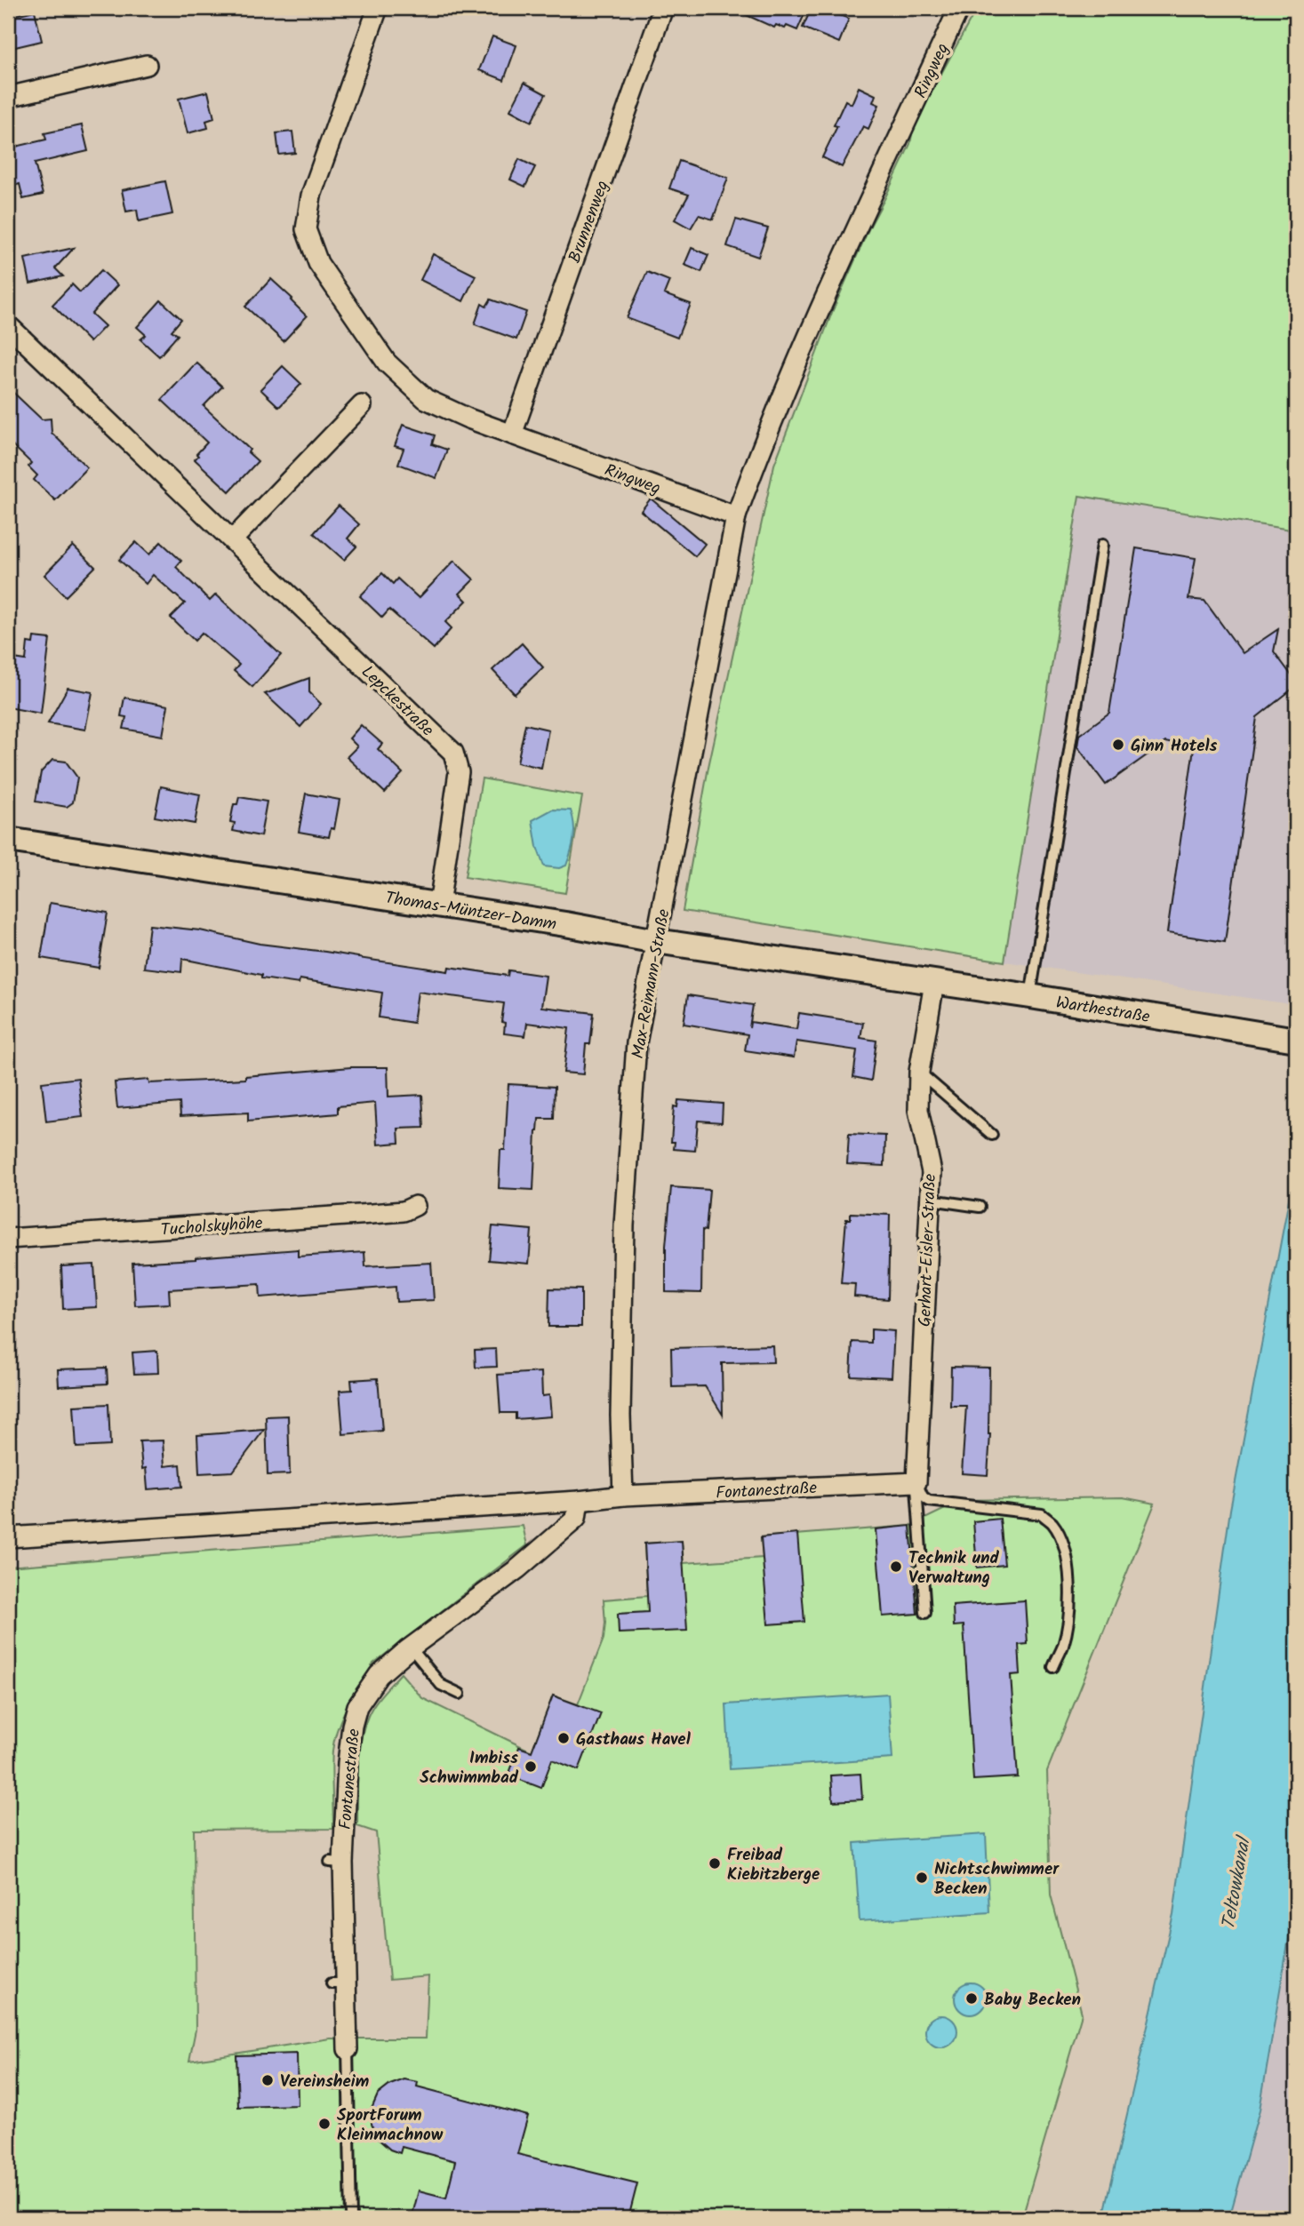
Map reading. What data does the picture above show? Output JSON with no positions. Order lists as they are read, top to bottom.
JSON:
{
  "streets": {
    "street": [
      "Ringweg",
      "Brunnenweg",
      "Lepckestraße",
      "Thomas-Müntzer-Damm",
      "Max-Reimann-Straße",
      "Warthestraße",
      "Tucholskyhöhe",
      "Gerhart-Eisler-Straße",
      "Fontanestraße"
    ]
  },
  "crossings": [
    ["Ringweg", "Brunnenweg"],
    ["Ringweg", "Max-Reimann-Straße"],
    ["Lepckestraße", "Thomas-Müntzer-Damm"],
    ["Thomas-Müntzer-Damm", "Max-Reimann-Straße"],
    ["Thomas-Müntzer-Damm", "Warthestraße"],
    ["Thomas-Müntzer-Damm", "Gerhart-Eisler-Straße"],
    ["Max-Reimann-Straße", "Fontanestraße"],
    ["Warthestraße", "Gerhart-Eisler-Straße"],
    ["Gerhart-Eisler-Straße", "Fontanestraße"]
  ],
  "water": ["Teltowkanal"],
  "places": [
    "Ginn Hotels",
    "Technik und Verwaltung",
    "Gasthaus Havel",
    "Imbiss Schwimmbad",
    "Freibad Kiebitzberge",
    "Nichtschwimmer Becken",
    "Baby Becken",
    "Vereinsheim",
    "SportForum Kleinmachnow"
  ]
}
